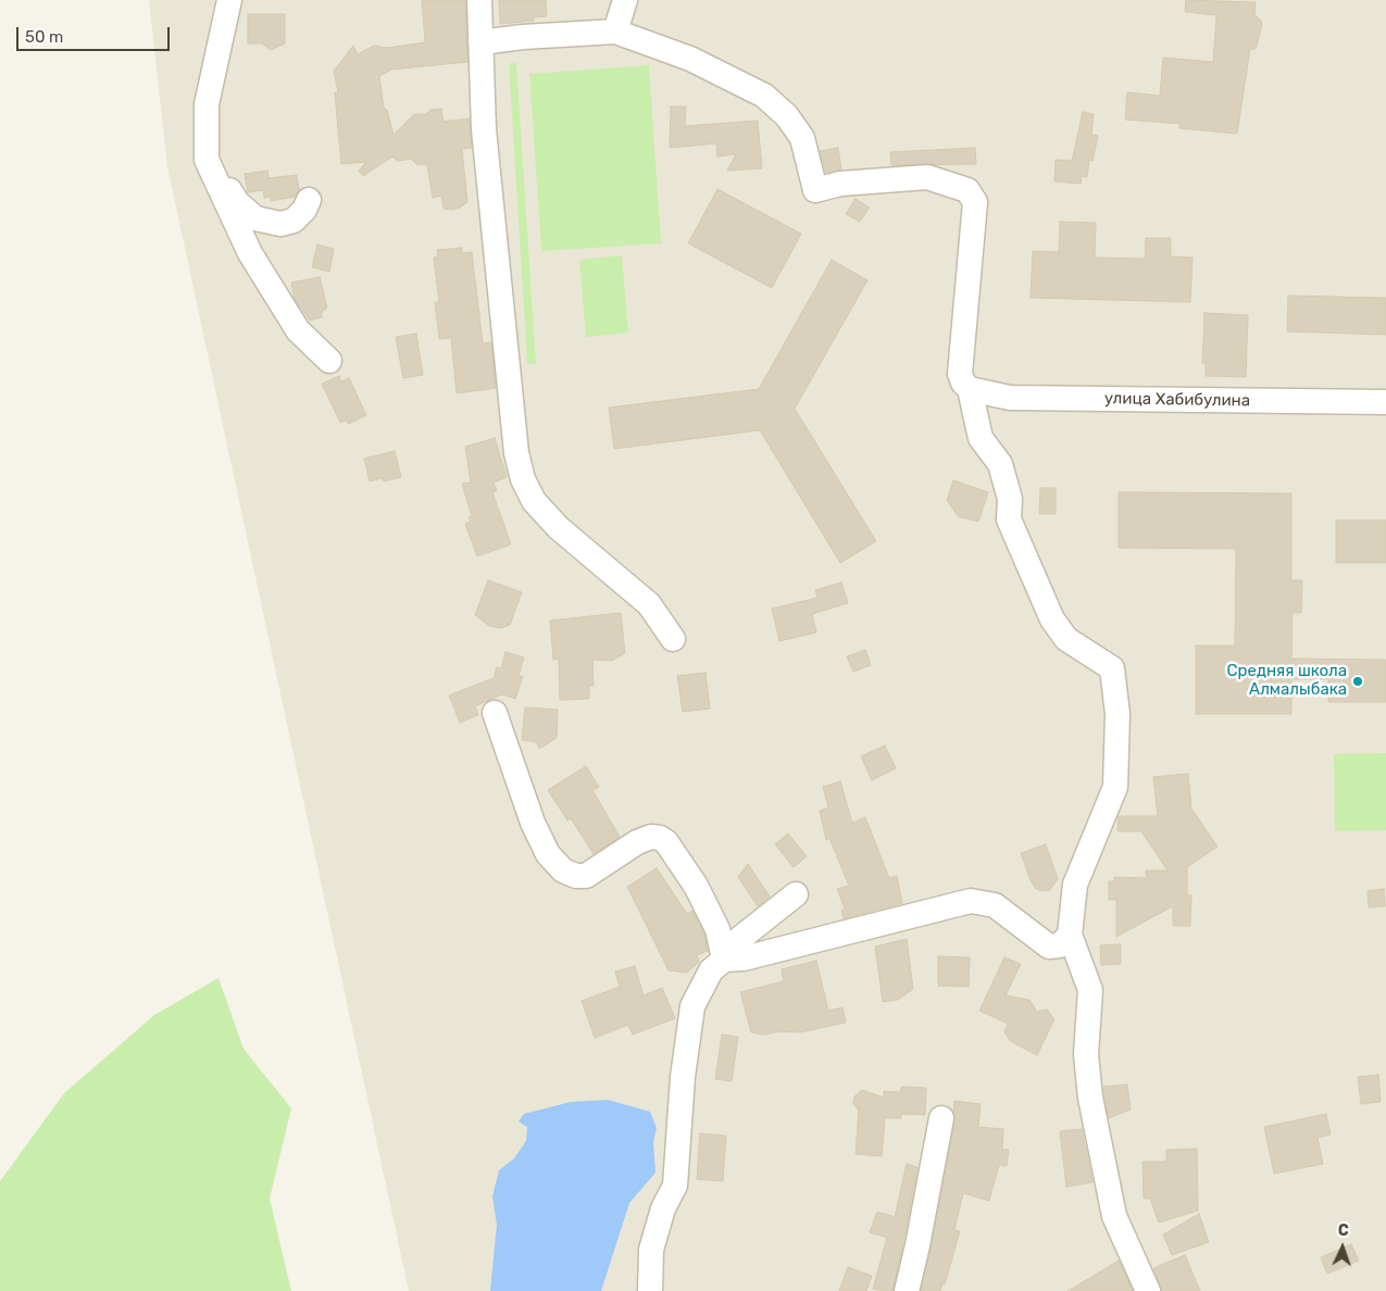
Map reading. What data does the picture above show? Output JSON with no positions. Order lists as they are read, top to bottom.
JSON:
{
  "streets": {
    "street": ["улица Хабибулина"]
  },
  "places": ["Средняя школа Алмалыбака"],
  "scale_bar": "50 m",
  "north": "top"
}
